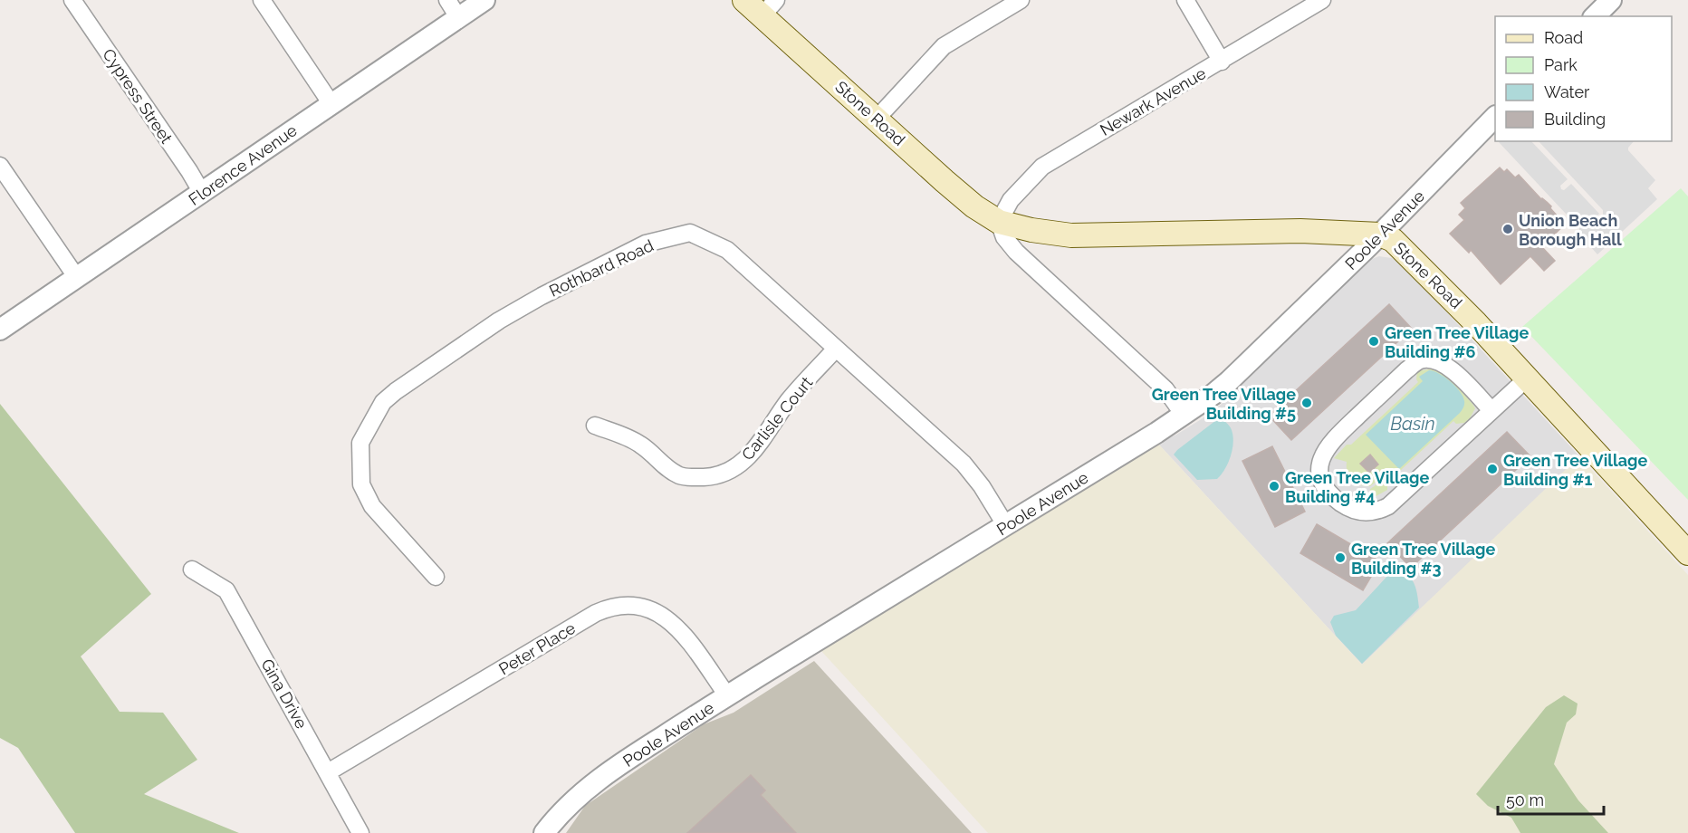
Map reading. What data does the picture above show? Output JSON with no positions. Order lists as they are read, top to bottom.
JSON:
{
  "streets": {
    "main road": ["Stone Road"],
    "street": [
      "Cypress Street",
      "Newark Avenue",
      "Florence Avenue",
      "Poole Avenue",
      "Rothbard Road",
      "Carlisle Court",
      "Peter Place",
      "Gina Drive"
    ]
  },
  "crossings": [
    ["Cypress Street", "Florence Avenue"],
    ["Newark Avenue", "Stone Road"],
    ["Stone Road", "Poole Avenue"],
    ["Poole Avenue", "Rothbard Road"],
    ["Poole Avenue", "Peter Place"],
    ["Rothbard Road", "Carlisle Court"],
    ["Peter Place", "Gina Drive"]
  ],
  "water": ["Basin"],
  "places": [
    "Union Beach Borough Hall",
    "Green Tree Village Building #6",
    "Green Tree Village Building #5",
    "Green Tree Village Building #1",
    "Green Tree Village Building #4",
    "Green Tree Village Building #3"
  ],
  "legend": [
    "Road",
    "Park",
    "Water",
    "Building"
  ],
  "scale_bar": "50 m"
}
